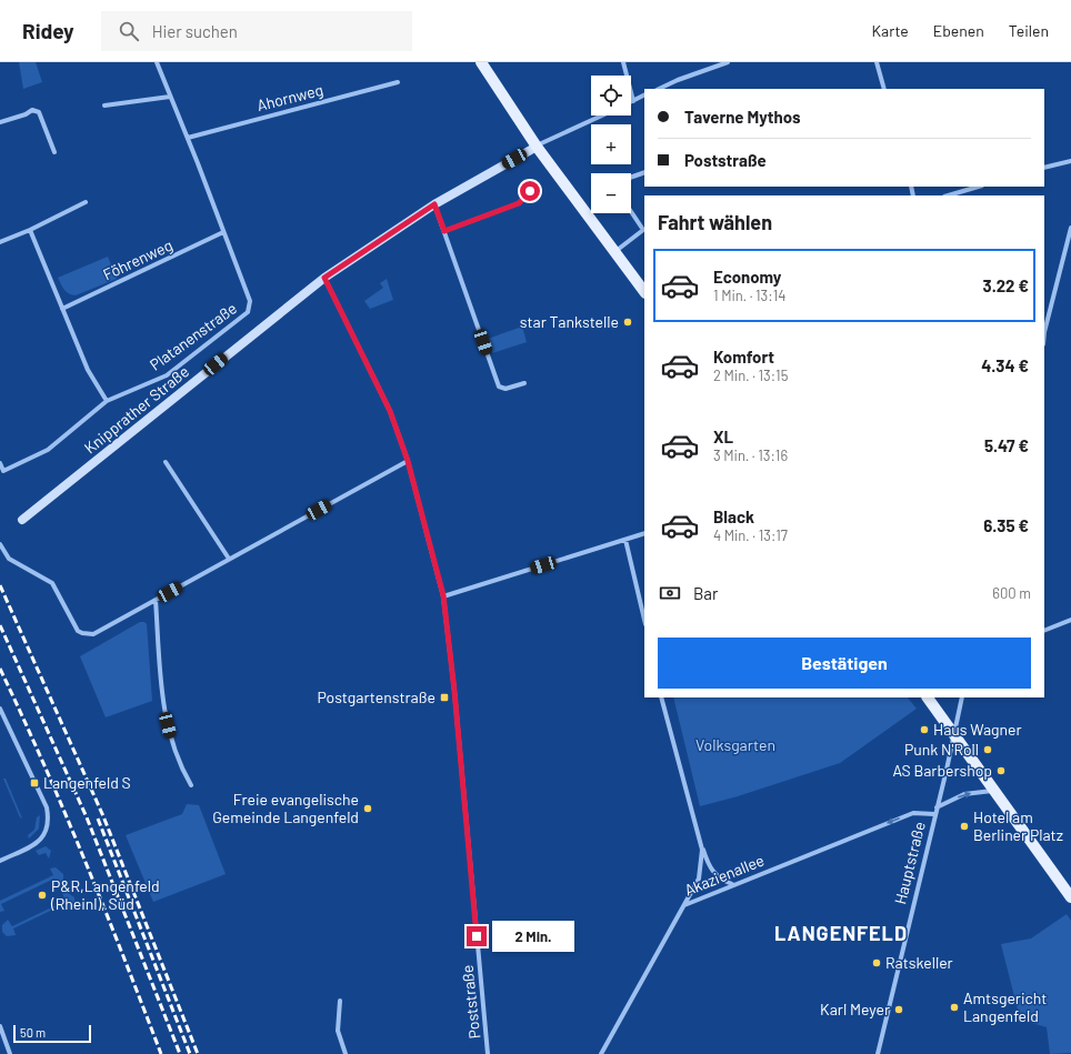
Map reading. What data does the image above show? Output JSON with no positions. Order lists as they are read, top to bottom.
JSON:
{
  "streets": {
    "main road": ["Knipprather Straße"],
    "street": [
      "Ahornweg",
      "Föhrenweg",
      "Platanenstraße",
      "Hauptstraße",
      "Akazienallee",
      "Poststraße"
    ]
  },
  "crossings": [
    ["Ahornweg", "Platanenstraße"],
    ["Föhrenweg", "Platanenstraße"],
    ["Knipprather Straße", "Poststraße"],
    ["Hauptstraße", "Akazienallee"]
  ],
  "one_way": ["Akazienallee"],
  "districts": ["LANGENFELD"],
  "parks": ["Volksgarten"],
  "places": {
    "other": [
      "star Tankstelle",
      "Haus Wagner",
      "Punk N'Roll",
      "AS Barbershop",
      "Freie evangelische Gemeinde Langenfeld",
      "Hotel am Berliner Platz",
      "P&R,Langenfeld (Rheinl), Süd",
      "Ratskeller",
      "Amtsgericht Langenfeld",
      "Karl Meyer"
    ],
    "transit": ["Postgartenstraße", "Langenfeld S"]
  },
  "scale_bar": "50 m",
  "page": {
    "header": "Ridey",
    "search": "Hier suchen",
    "nav": ["Karte", "Ebenen", "Teilen"],
    "map_buttons": ["+", "−"],
    "banner": ["Taverne Mythos", "Poststraße"],
    "heading": "Fahrt wählen",
    "list": [
      {
        "name": "Economy",
        "note": "1 Min. · 13:14",
        "value": "3.22 €"
      },
      {
        "name": "Komfort",
        "note": "2 Min. · 13:15",
        "value": "4.34 €"
      },
      {
        "name": "XL",
        "note": "3 Min. · 13:16",
        "value": "5.47 €"
      },
      {
        "name": "Black",
        "note": "4 Min. · 13:17",
        "value": "6.35 €"
      }
    ],
    "pay": ["Bar", "600 m"],
    "buttons": "Bestätigen",
    "bubble": "2 Min.",
    "scale": "50 m"
  }
}
